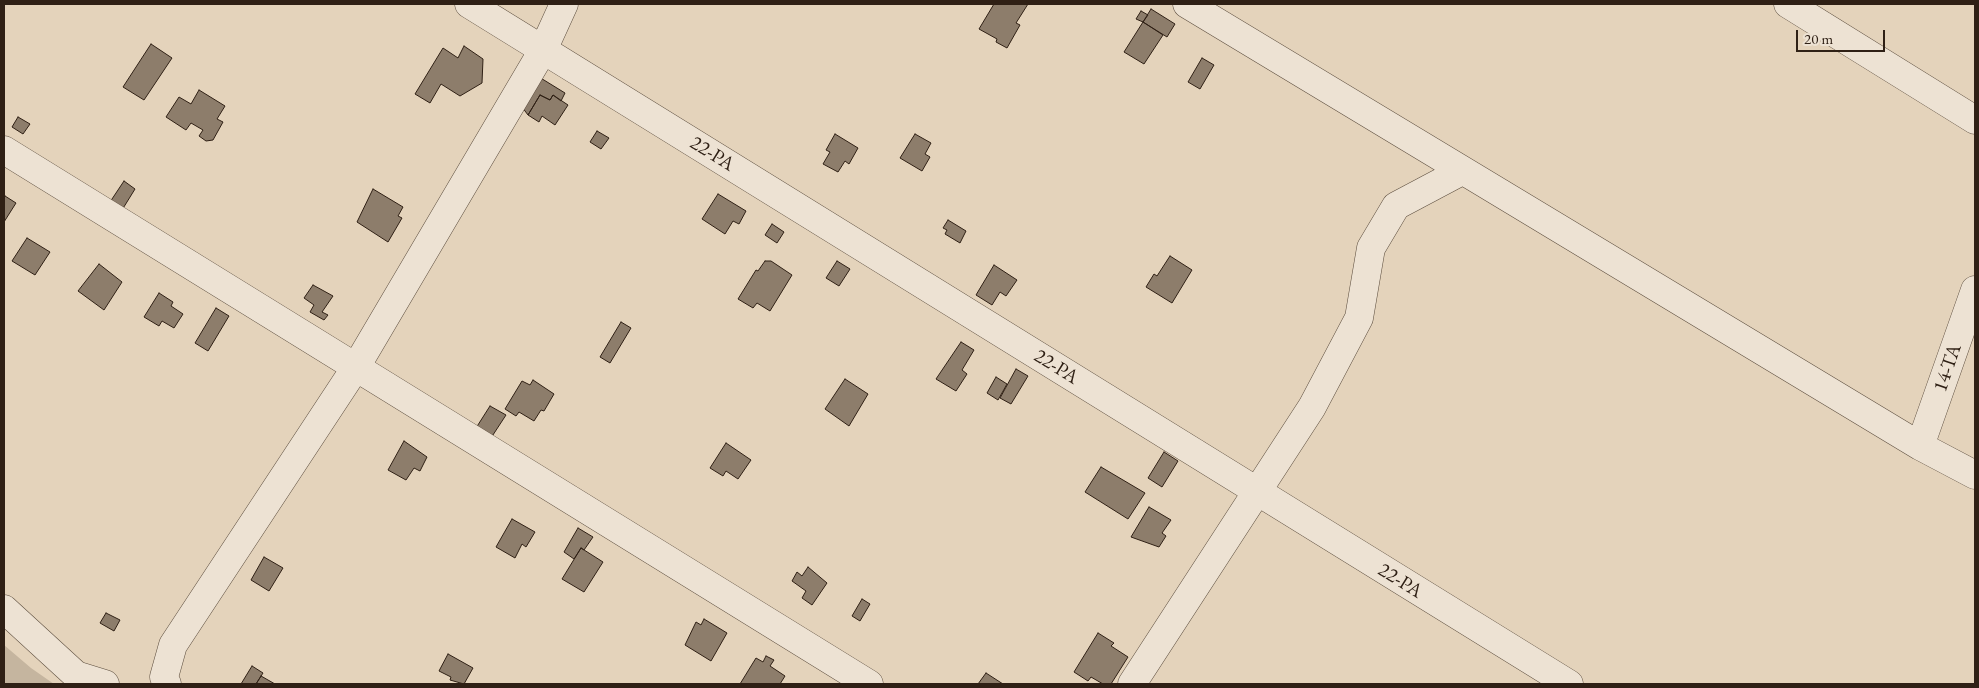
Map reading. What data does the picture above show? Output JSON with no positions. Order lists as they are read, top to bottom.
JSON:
{
  "streets": {
    "street": ["22-РА", "14-ТА"]
  },
  "scale_bar": "20 m"
}
